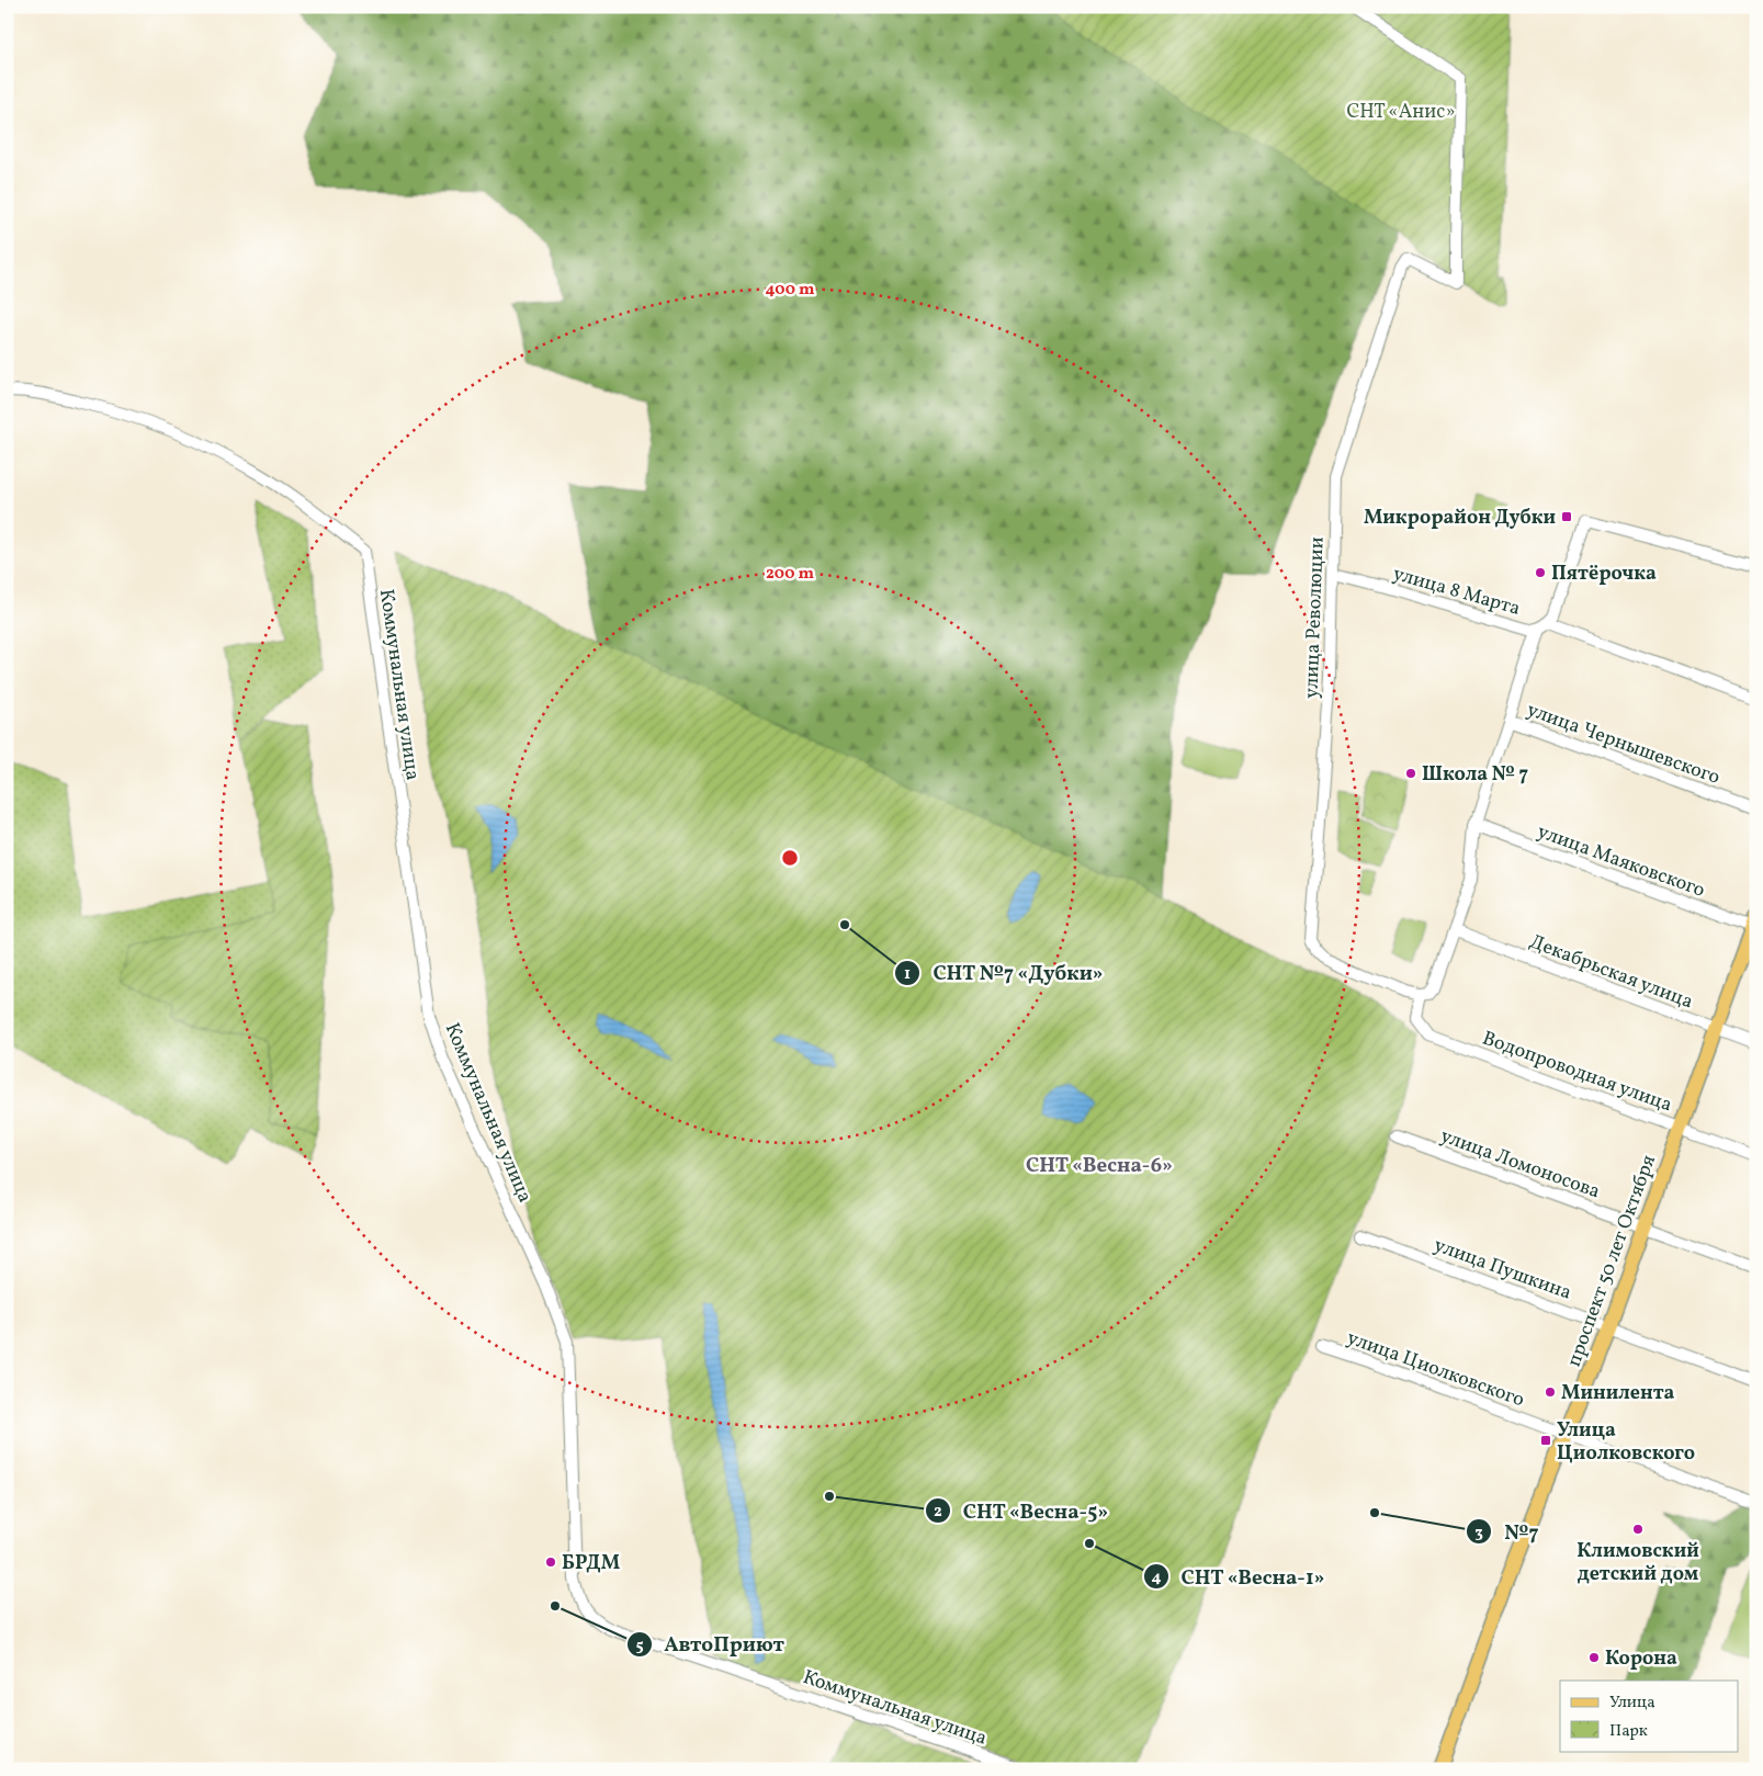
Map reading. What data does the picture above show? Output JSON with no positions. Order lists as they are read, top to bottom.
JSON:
{
  "streets": {
    "main road": ["проспект 50 лет Октября"],
    "street": [
      "улица 8 Марта",
      "улица Революции",
      "Коммунальная улица",
      "улица Чернышевского",
      "улица Маяковского",
      "Декабрьская улица",
      "Водопроводная улица",
      "улица Ломоносова",
      "улица Пушкина",
      "улица Циолковского"
    ]
  },
  "crossings": [
    ["улица 8 Марта", "улица Революции"],
    ["улица Революции", "Водопроводная улица"],
    ["улица Маяковского", "проспект 50 лет Октября"],
    ["Декабрьская улица", "проспект 50 лет Октября"],
    ["Водопроводная улица", "проспект 50 лет Октября"],
    ["улица Ломоносова", "проспект 50 лет Октября"],
    ["проспект 50 лет Октября", "улица Пушкина"],
    ["проспект 50 лет Октября", "улица Циолковского"]
  ],
  "districts": ["СНТ «Весна-6»"],
  "parks": ["СНТ «Анис»"],
  "places": {
    "transit": ["Микрорайон Дубки", "Улица Циолковского"],
    "other": [
      "Пятёрочка",
      "Школа № 7",
      "СНТ №7 «Дубки»",
      "Минилента",
      "СНТ «Весна-5»",
      "№7",
      "Климовский детский дом",
      "СНТ «Весна-1»",
      "БРДМ",
      "АвтоПриют",
      "Корона"
    ]
  },
  "legend": ["Улица", "Парк"],
  "rings": ["400 m", "200 m"]
}
